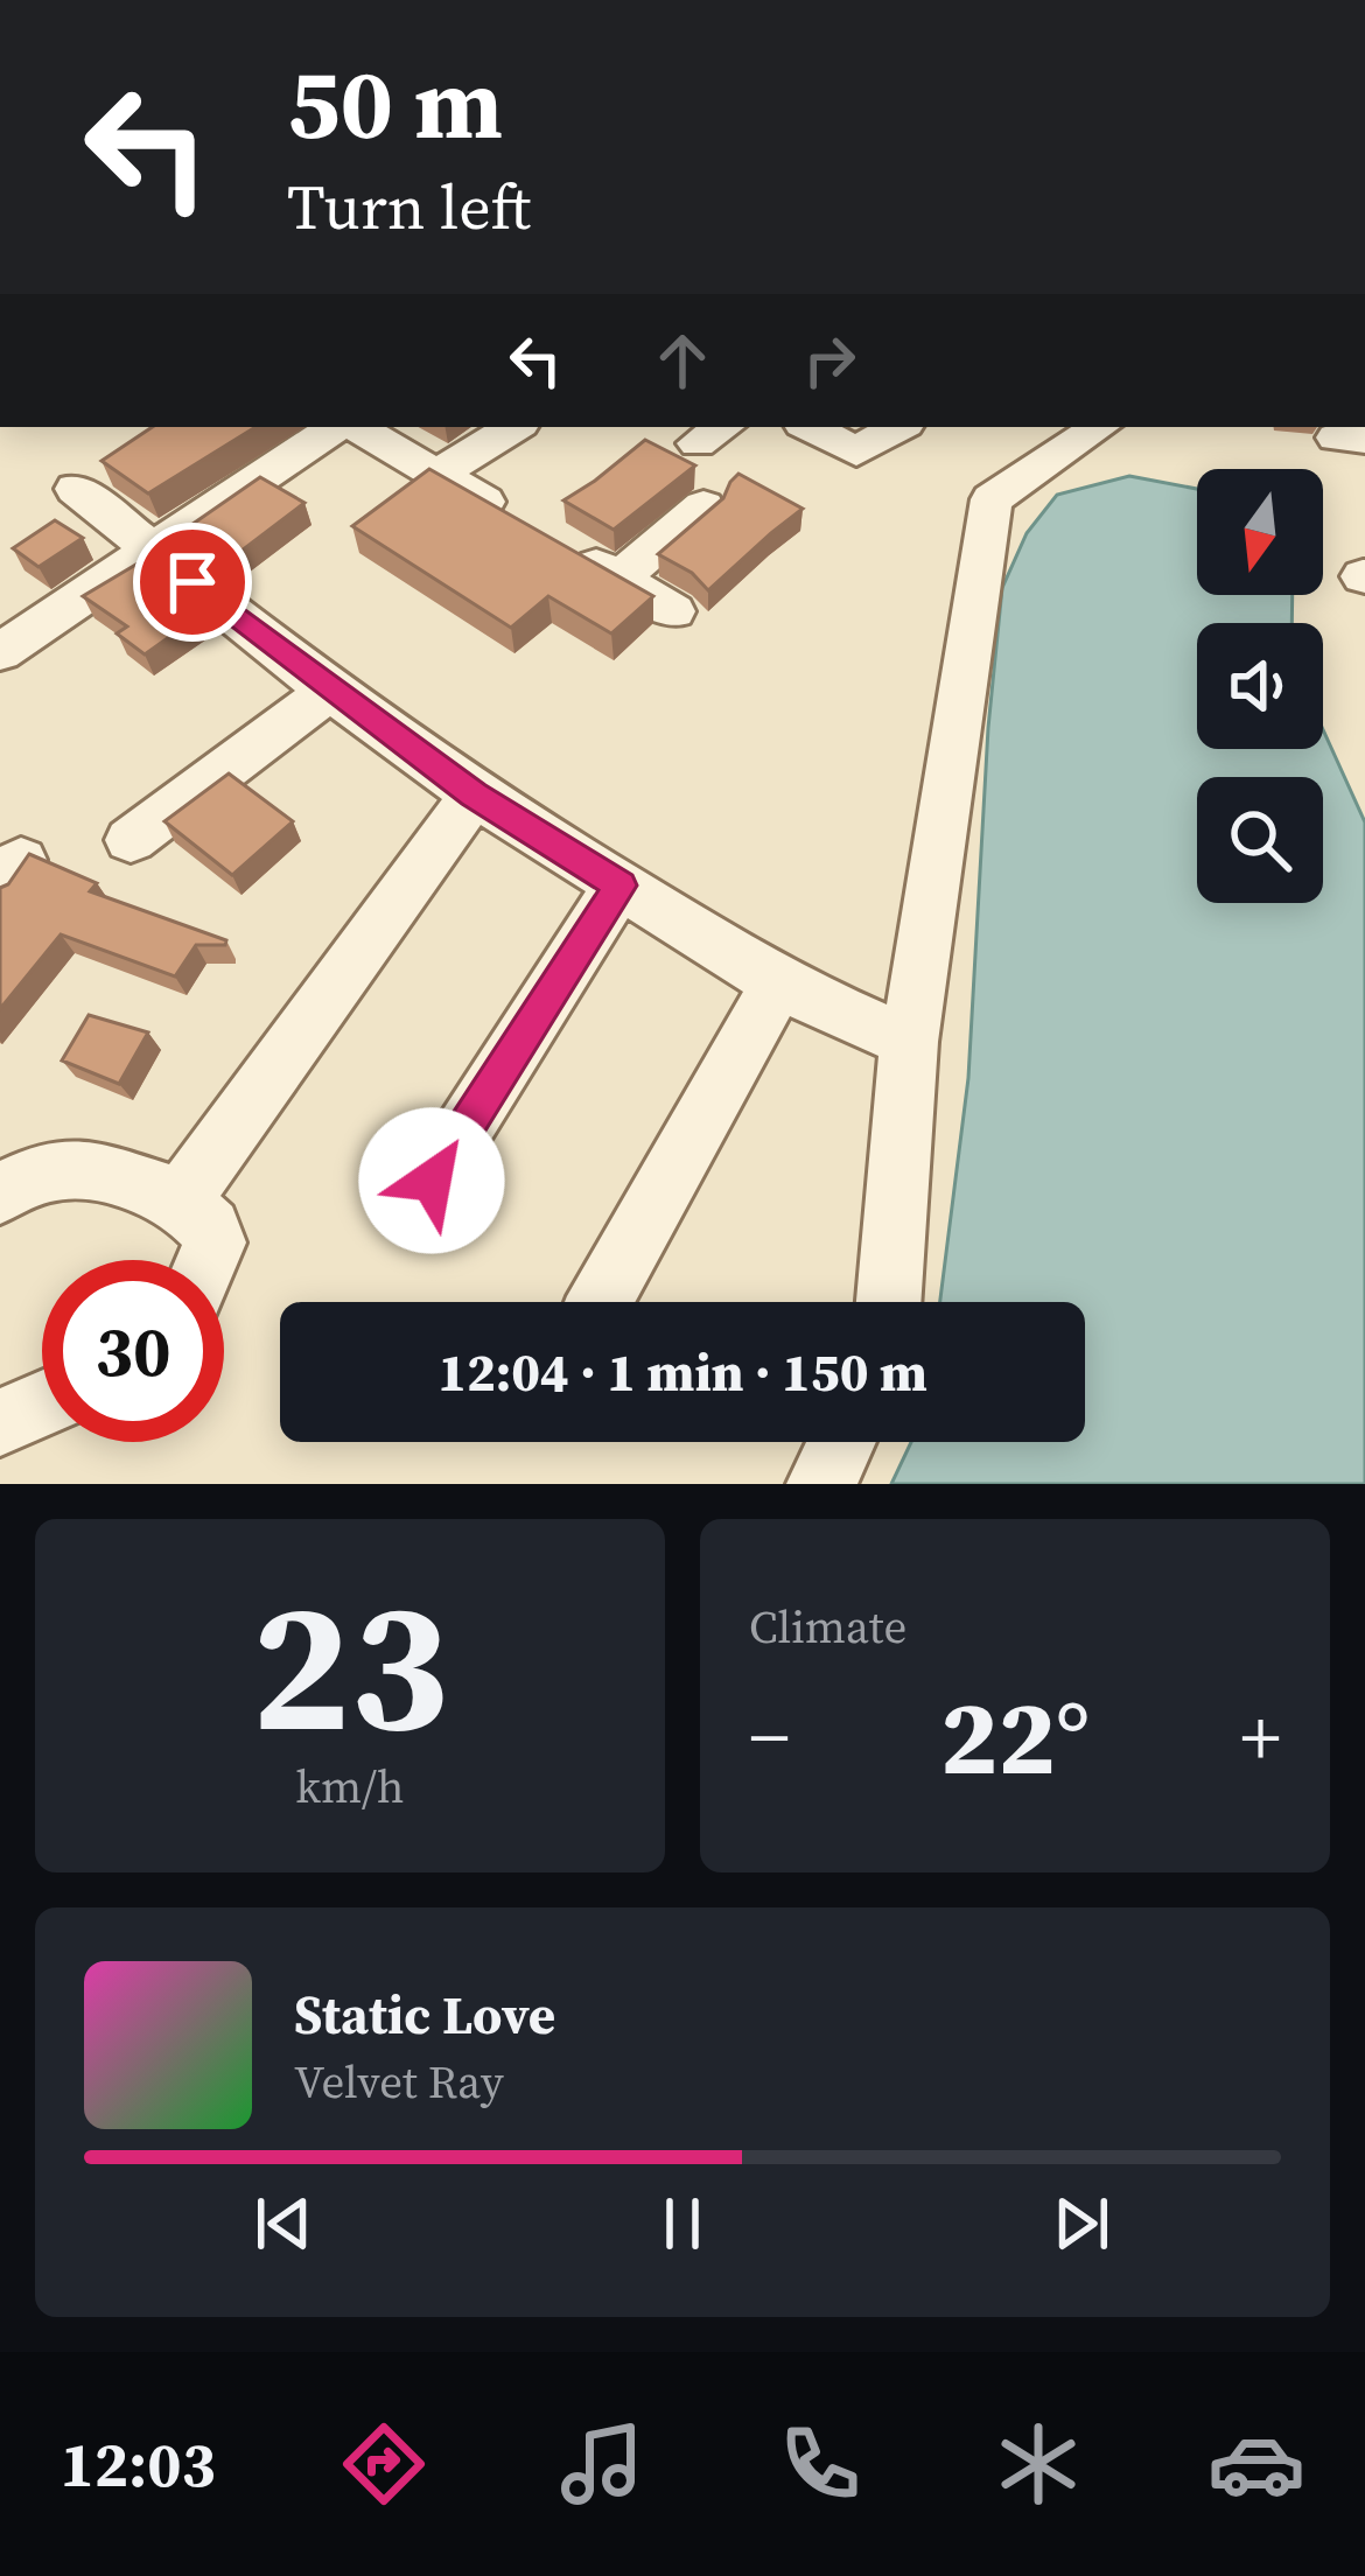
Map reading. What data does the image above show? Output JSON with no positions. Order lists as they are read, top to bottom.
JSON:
{
  "north": "bottom",
  "page": {
    "turn": ["50 m", "Turn left"],
    "limit": "30",
    "trip": "12:04 · 1 min · 150 m",
    "tile": [
      ["23", "km/h"],
      "Climate"
    ],
    "heat": ["−", "22°", "+"],
    "song": ["Static Love", "Velvet Ray"],
    "tabs": "12:03"
  }
}
